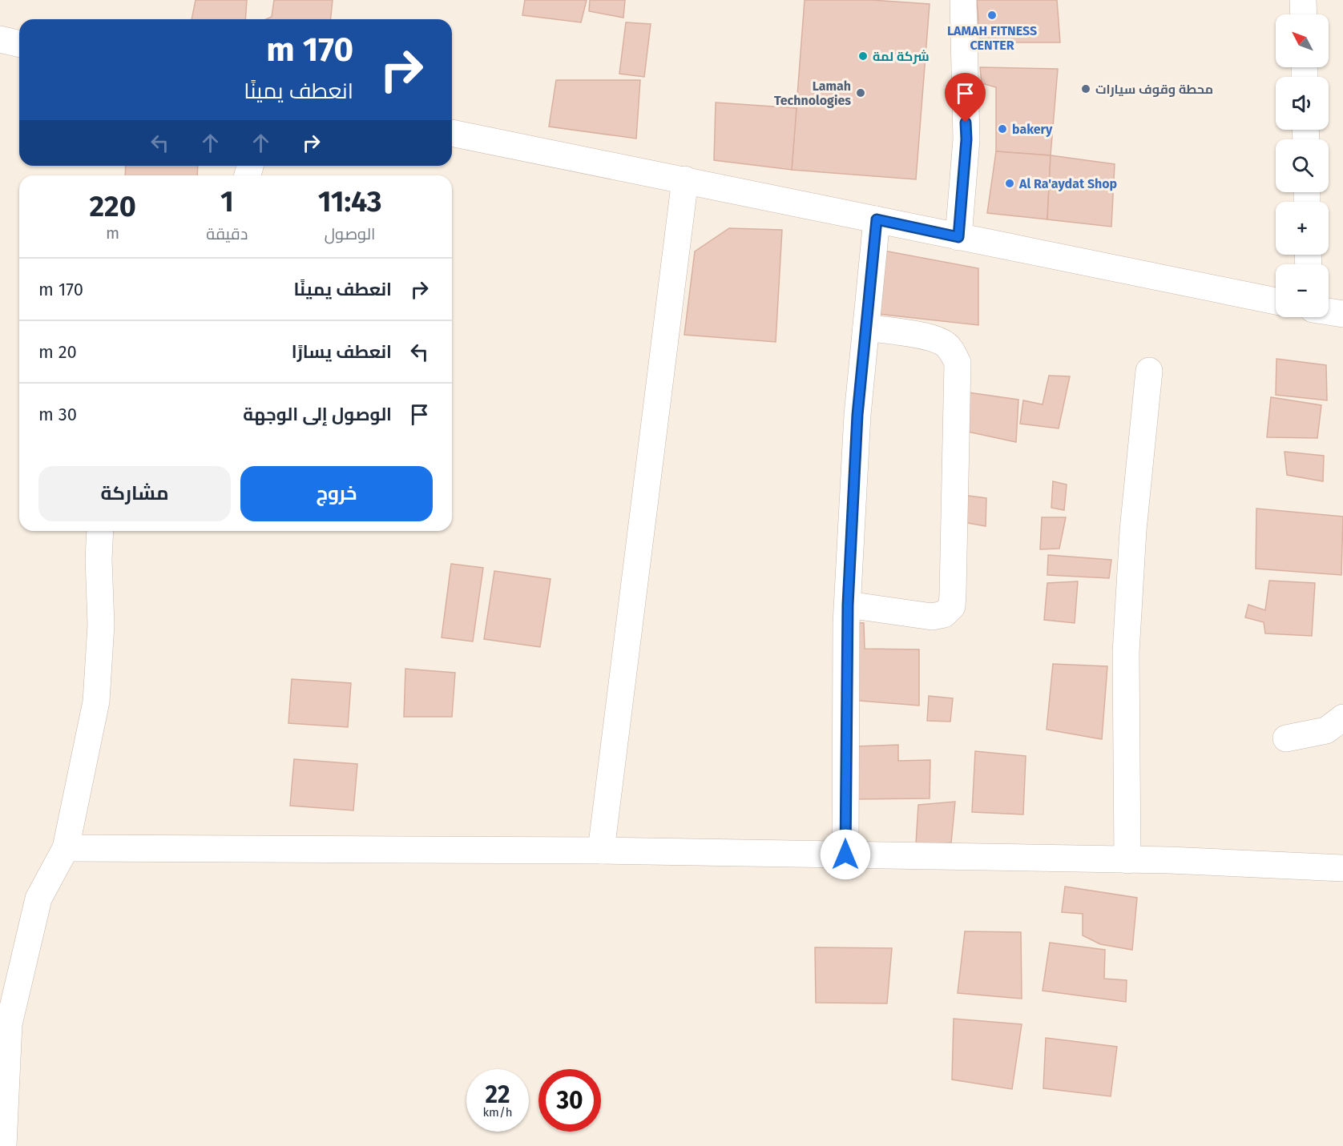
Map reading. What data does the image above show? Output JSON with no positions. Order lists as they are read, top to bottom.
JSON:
{
  "places": [
    "LAMAH FITNESS CENTER",
    "شركة لمة",
    "محطة وقوف سيارات",
    "Lamah Technologies",
    "bakery",
    "Al Ra'aydat Shop"
  ],
  "north": "top left",
  "page": {
    "map_buttons": ["+", "−"],
    "turn": ["170 m", "انعطف يمينًا"],
    "eta": [
      "11:43",
      "الوصول",
      "1",
      "دقيقة",
      "220",
      "m"
    ],
    "list": [
      {
        "name": "انعطف يمينًا",
        "value": "170 m"
      },
      {
        "name": "انعطف يسارًا",
        "value": "20 m"
      },
      {
        "name": "الوصول إلى الوجهة",
        "value": "30 m"
      }
    ],
    "buttons": ["خروج", "مشاركة"],
    "speed": "22 km/h",
    "limit": "30"
  }
}
